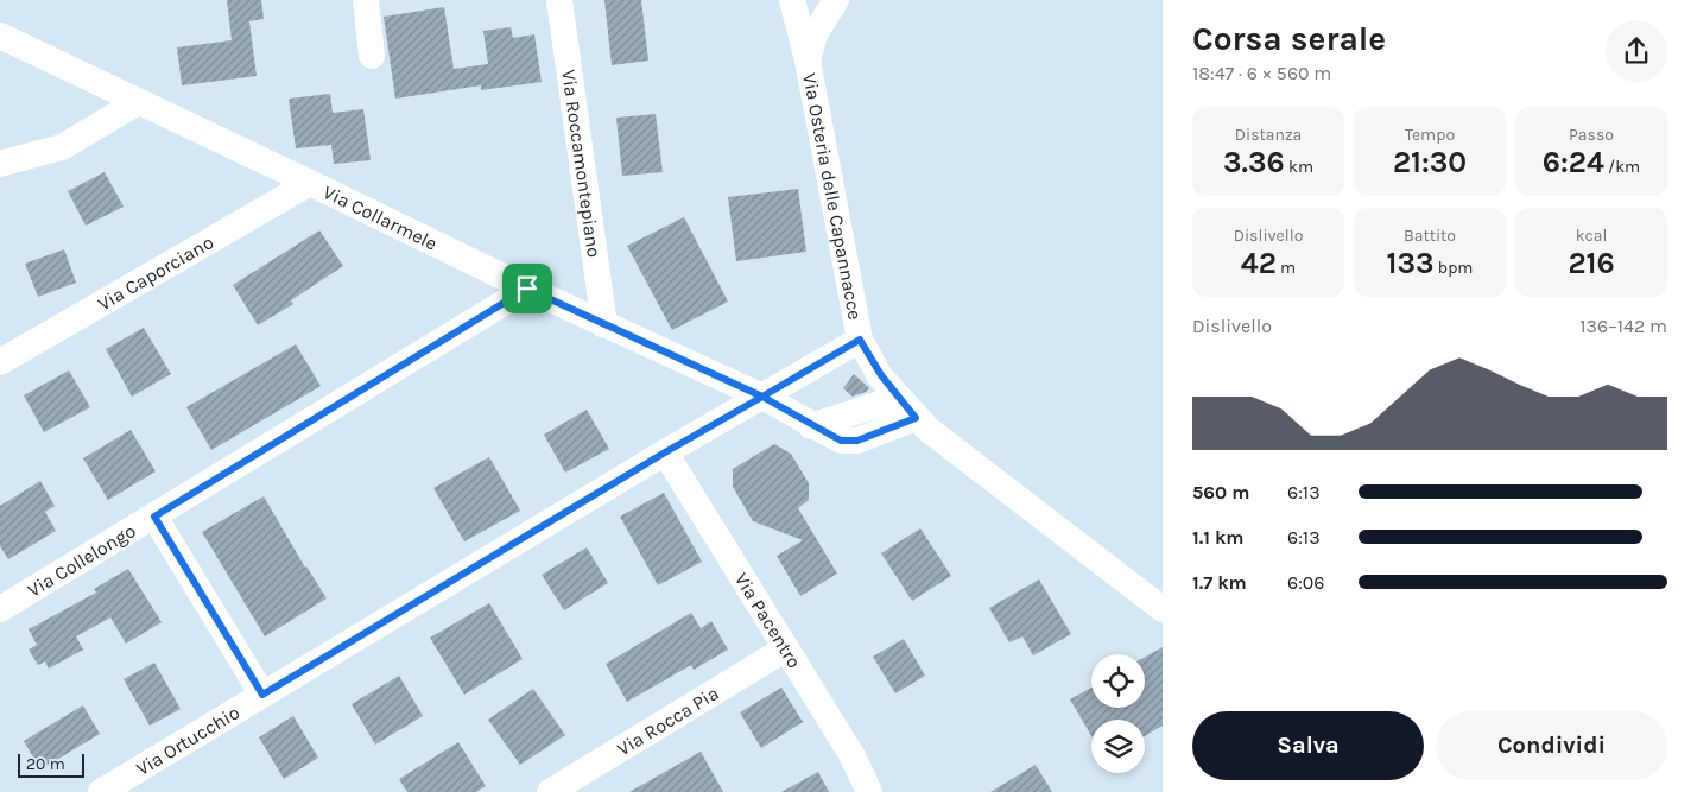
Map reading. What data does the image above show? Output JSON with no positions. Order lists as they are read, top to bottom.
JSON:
{
  "streets": {
    "street": [
      "Via Roccamontepiano",
      "Via Osteria delle Capannacce",
      "Via Collarmele",
      "Via Caporciano",
      "Via Collelongo",
      "Via Pacentro",
      "Via Rocca Pia",
      "Via Ortucchio"
    ]
  },
  "crossings": [
    ["Via Roccamontepiano", "Via Collarmele"],
    ["Via Osteria delle Capannacce", "Via Ortucchio"],
    ["Via Collarmele", "Via Caporciano"],
    ["Via Collarmele", "Via Collelongo"],
    ["Via Collarmele", "Via Ortucchio"],
    ["Via Pacentro", "Via Rocca Pia"],
    ["Via Pacentro", "Via Ortucchio"]
  ],
  "scale_bar": "20 m",
  "page": {
    "heading": ["Corsa serale", "18:47 · 6 × 560 m"],
    "stats": [
      ["Distanza", "3.36 km"],
      ["Tempo", "21:30"],
      ["Passo", "6:24 /km"],
      ["Dislivello", "42 m"],
      ["Battito", "133 bpm"],
      ["kcal", "216"]
    ],
    "chart": ["Dislivello", "136–142 m"],
    "list": [
      {
        "name": "560 m",
        "note": "6:13"
      },
      {
        "name": "1.1 km",
        "note": "6:13"
      },
      {
        "name": "1.7 km",
        "note": "6:06"
      }
    ],
    "buttons": ["Salva", "Condividi"],
    "scale": "20 m"
  }
}
